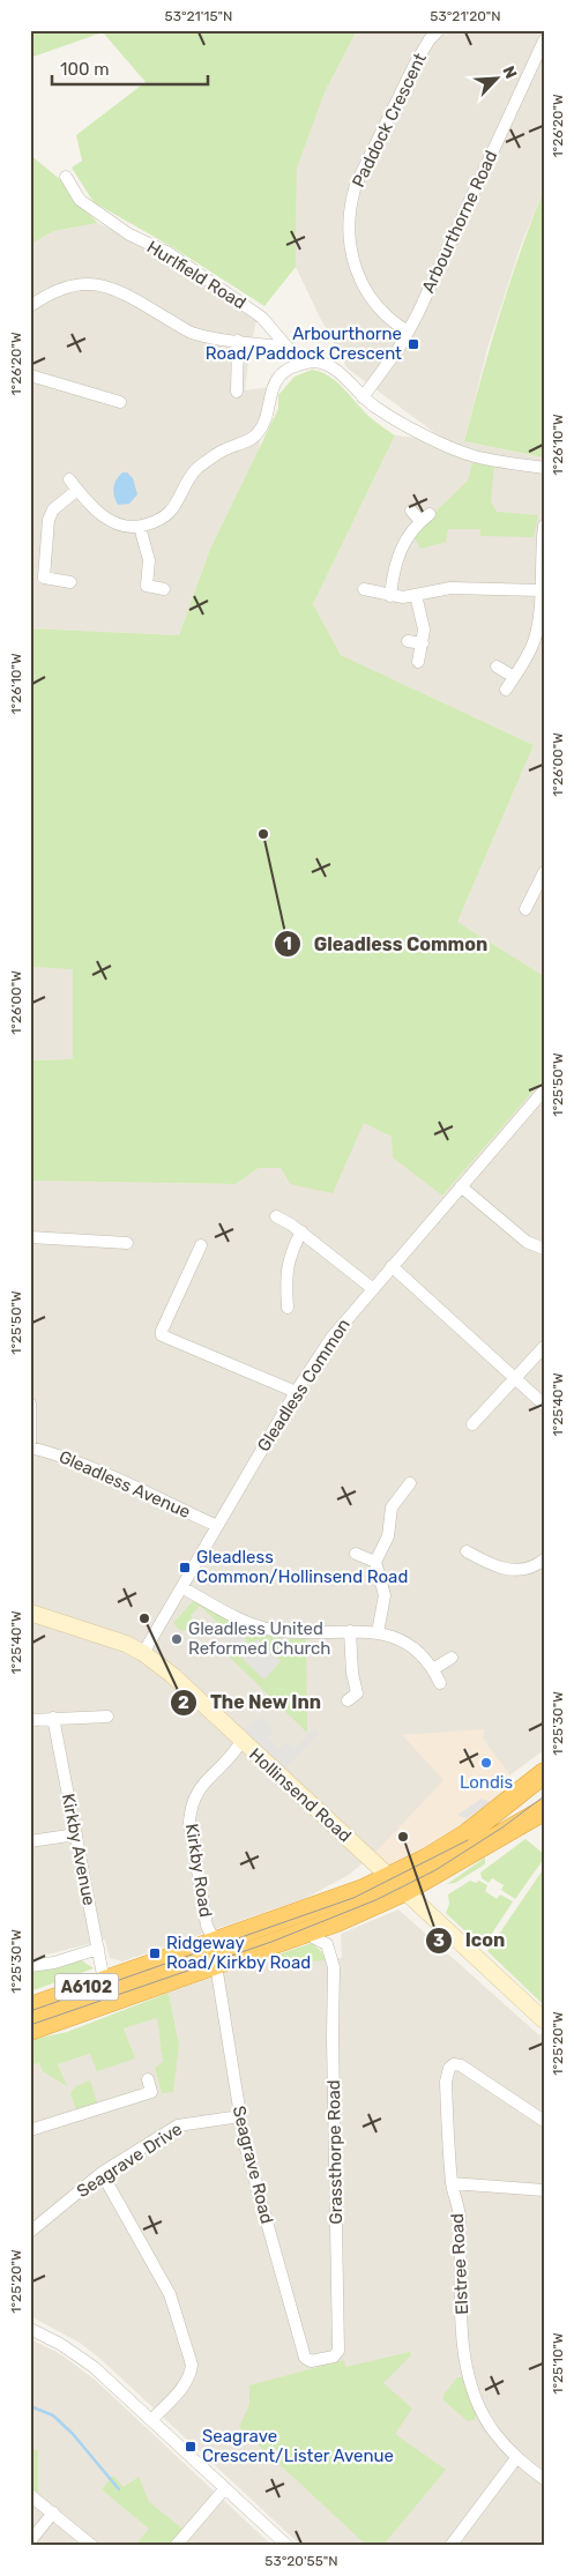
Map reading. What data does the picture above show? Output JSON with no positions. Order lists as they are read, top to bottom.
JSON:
{
  "streets": {
    "highway": ["A6102"],
    "main road": ["Hollinsend Road"],
    "street": [
      "Paddock Crescent",
      "Arbourthorne Road",
      "Hurlfield Road",
      "Gleadless Common",
      "Gleadless Avenue",
      "Kirkby Avenue",
      "Kirkby Road",
      "Grassthorpe Road",
      "Seagrave Drive",
      "Seagrave Road",
      "Elstree Road"
    ]
  },
  "crossings": [
    ["Paddock Crescent", "Arbourthorne Road"],
    ["Arbourthorne Road", "Hurlfield Road"],
    ["Gleadless Common", "Gleadless Avenue"],
    ["Gleadless Common", "Hollinsend Road"],
    ["Hollinsend Road", "Kirkby Road"],
    ["Hollinsend Road", "A6102"],
    ["Kirkby Avenue", "A6102"],
    ["Kirkby Road", "A6102"],
    ["A6102", "Grassthorpe Road"],
    ["A6102", "Seagrave Road"],
    ["Grassthorpe Road", "Seagrave Road"],
    ["Seagrave Drive", "Seagrave Road"]
  ],
  "places": {
    "transit": [
      "Arbourthorne Road/Paddock Crescent",
      "Gleadless Common/Hollinsend Road",
      "Ridgeway Road/Kirkby Road",
      "Seagrave Crescent/Lister Avenue"
    ],
    "other": [
      "Gleadless Common",
      "The New Inn",
      "Gleadless United Reformed Church",
      "Londis",
      "Icon"
    ]
  },
  "scale_bar": "100 m",
  "north": "top right",
  "coordinates": [
    "53°21'15\"N",
    "53°21'20\"N",
    "1°26'20\"W",
    "1°26'10\"W",
    "1°26'00\"W",
    "1°25'50\"W",
    "1°25'40\"W",
    "1°25'30\"W",
    "1°25'20\"W",
    "1°25'10\"W",
    "53°20'55\"N"
  ]
}
